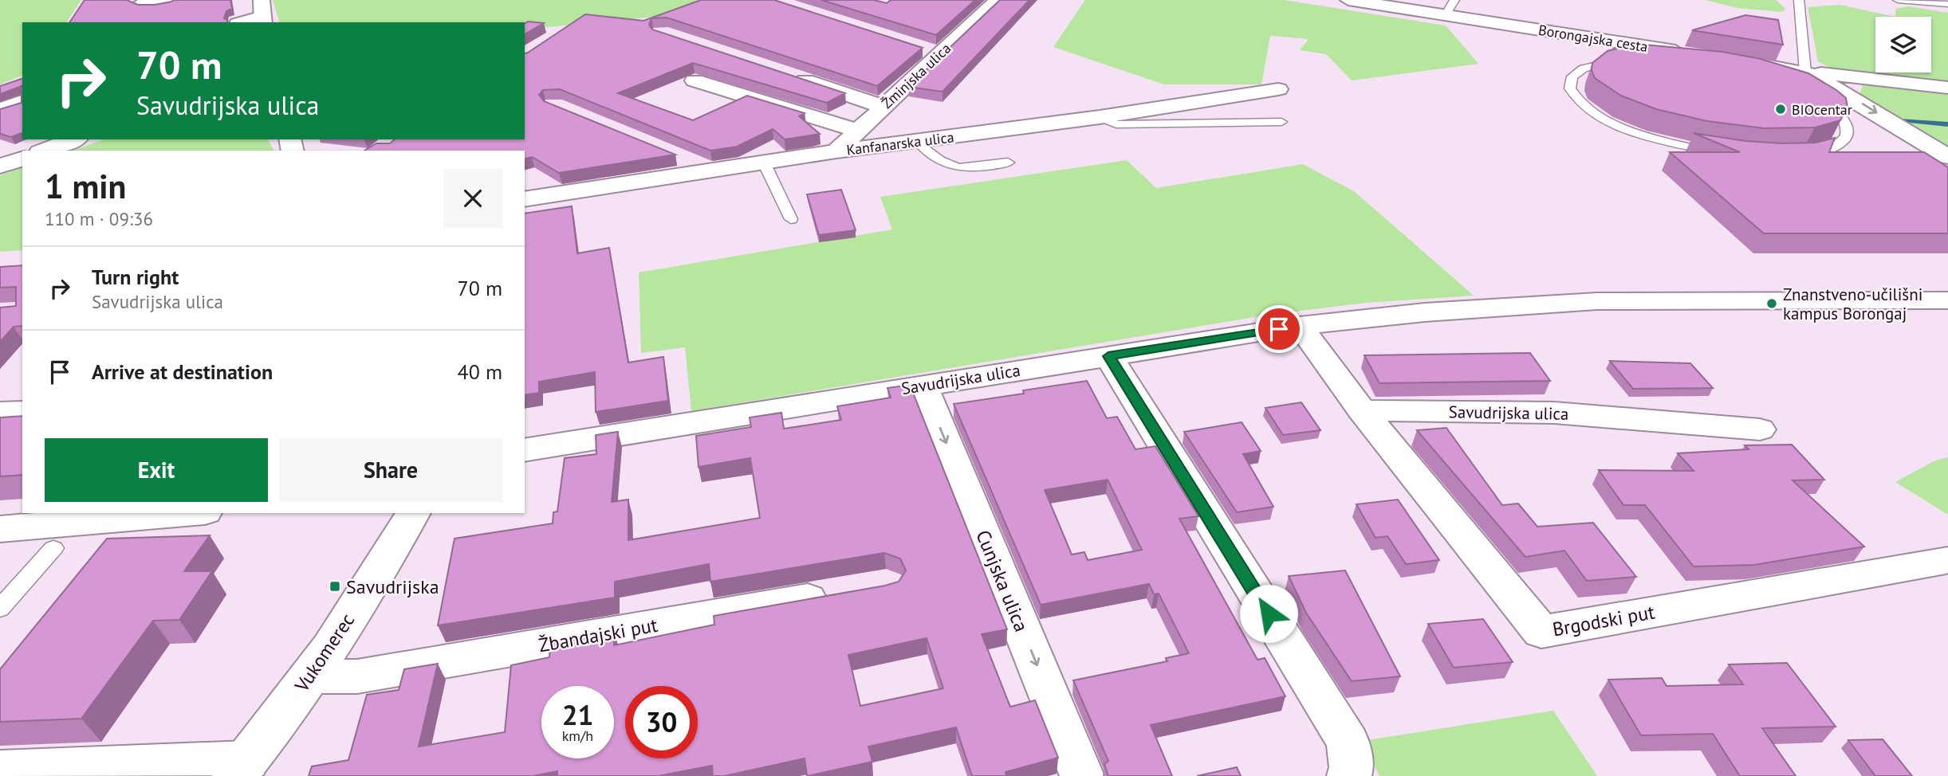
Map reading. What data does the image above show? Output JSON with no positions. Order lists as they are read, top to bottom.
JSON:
{
  "streets": {
    "street": [
      "Borongajska cesta",
      "Žminjska ulica",
      "Kanfanarska ulica",
      "Savudrijska ulica",
      "Cunjska ulica",
      "Brgodski put",
      "Žbandajski put",
      "Vukomerec"
    ]
  },
  "crossings": [
    ["Žminjska ulica", "Kanfanarska ulica"],
    ["Savudrijska ulica", "Cunjska ulica"],
    ["Savudrijska ulica", "Brgodski put"],
    ["Žbandajski put", "Vukomerec"]
  ],
  "places": {
    "other": ["BIOcentar", "Znanstveno-učilišni kampus Borongaj"],
    "transit": ["Savudrijska"]
  },
  "page": {
    "turn": ["70 m", "Savudrijska ulica"],
    "heading": ["1 min", "110 m · 09:36"],
    "list": [
      {
        "name": "Turn right",
        "note": "Savudrijska ulica",
        "value": "70 m"
      },
      {
        "name": "Arrive at destination",
        "value": "40 m"
      }
    ],
    "buttons": ["Exit", "Share"],
    "speed": "21 km/h",
    "limit": "30"
  }
}
